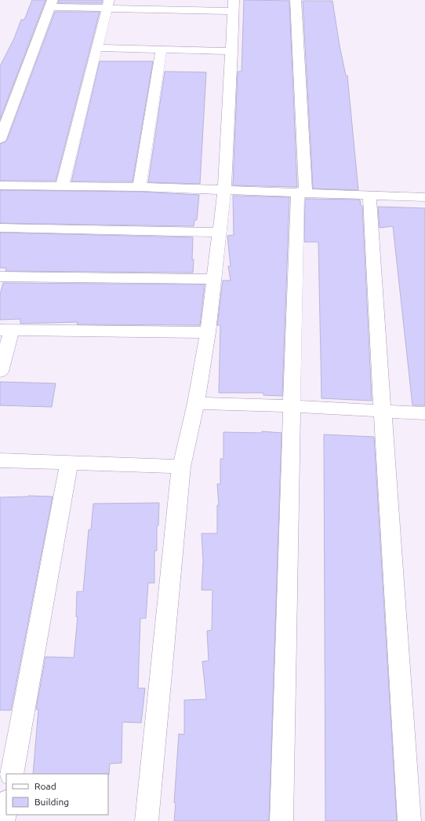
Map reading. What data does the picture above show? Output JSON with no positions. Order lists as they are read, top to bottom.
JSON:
{
  "legend": ["Road", "Building"]
}
